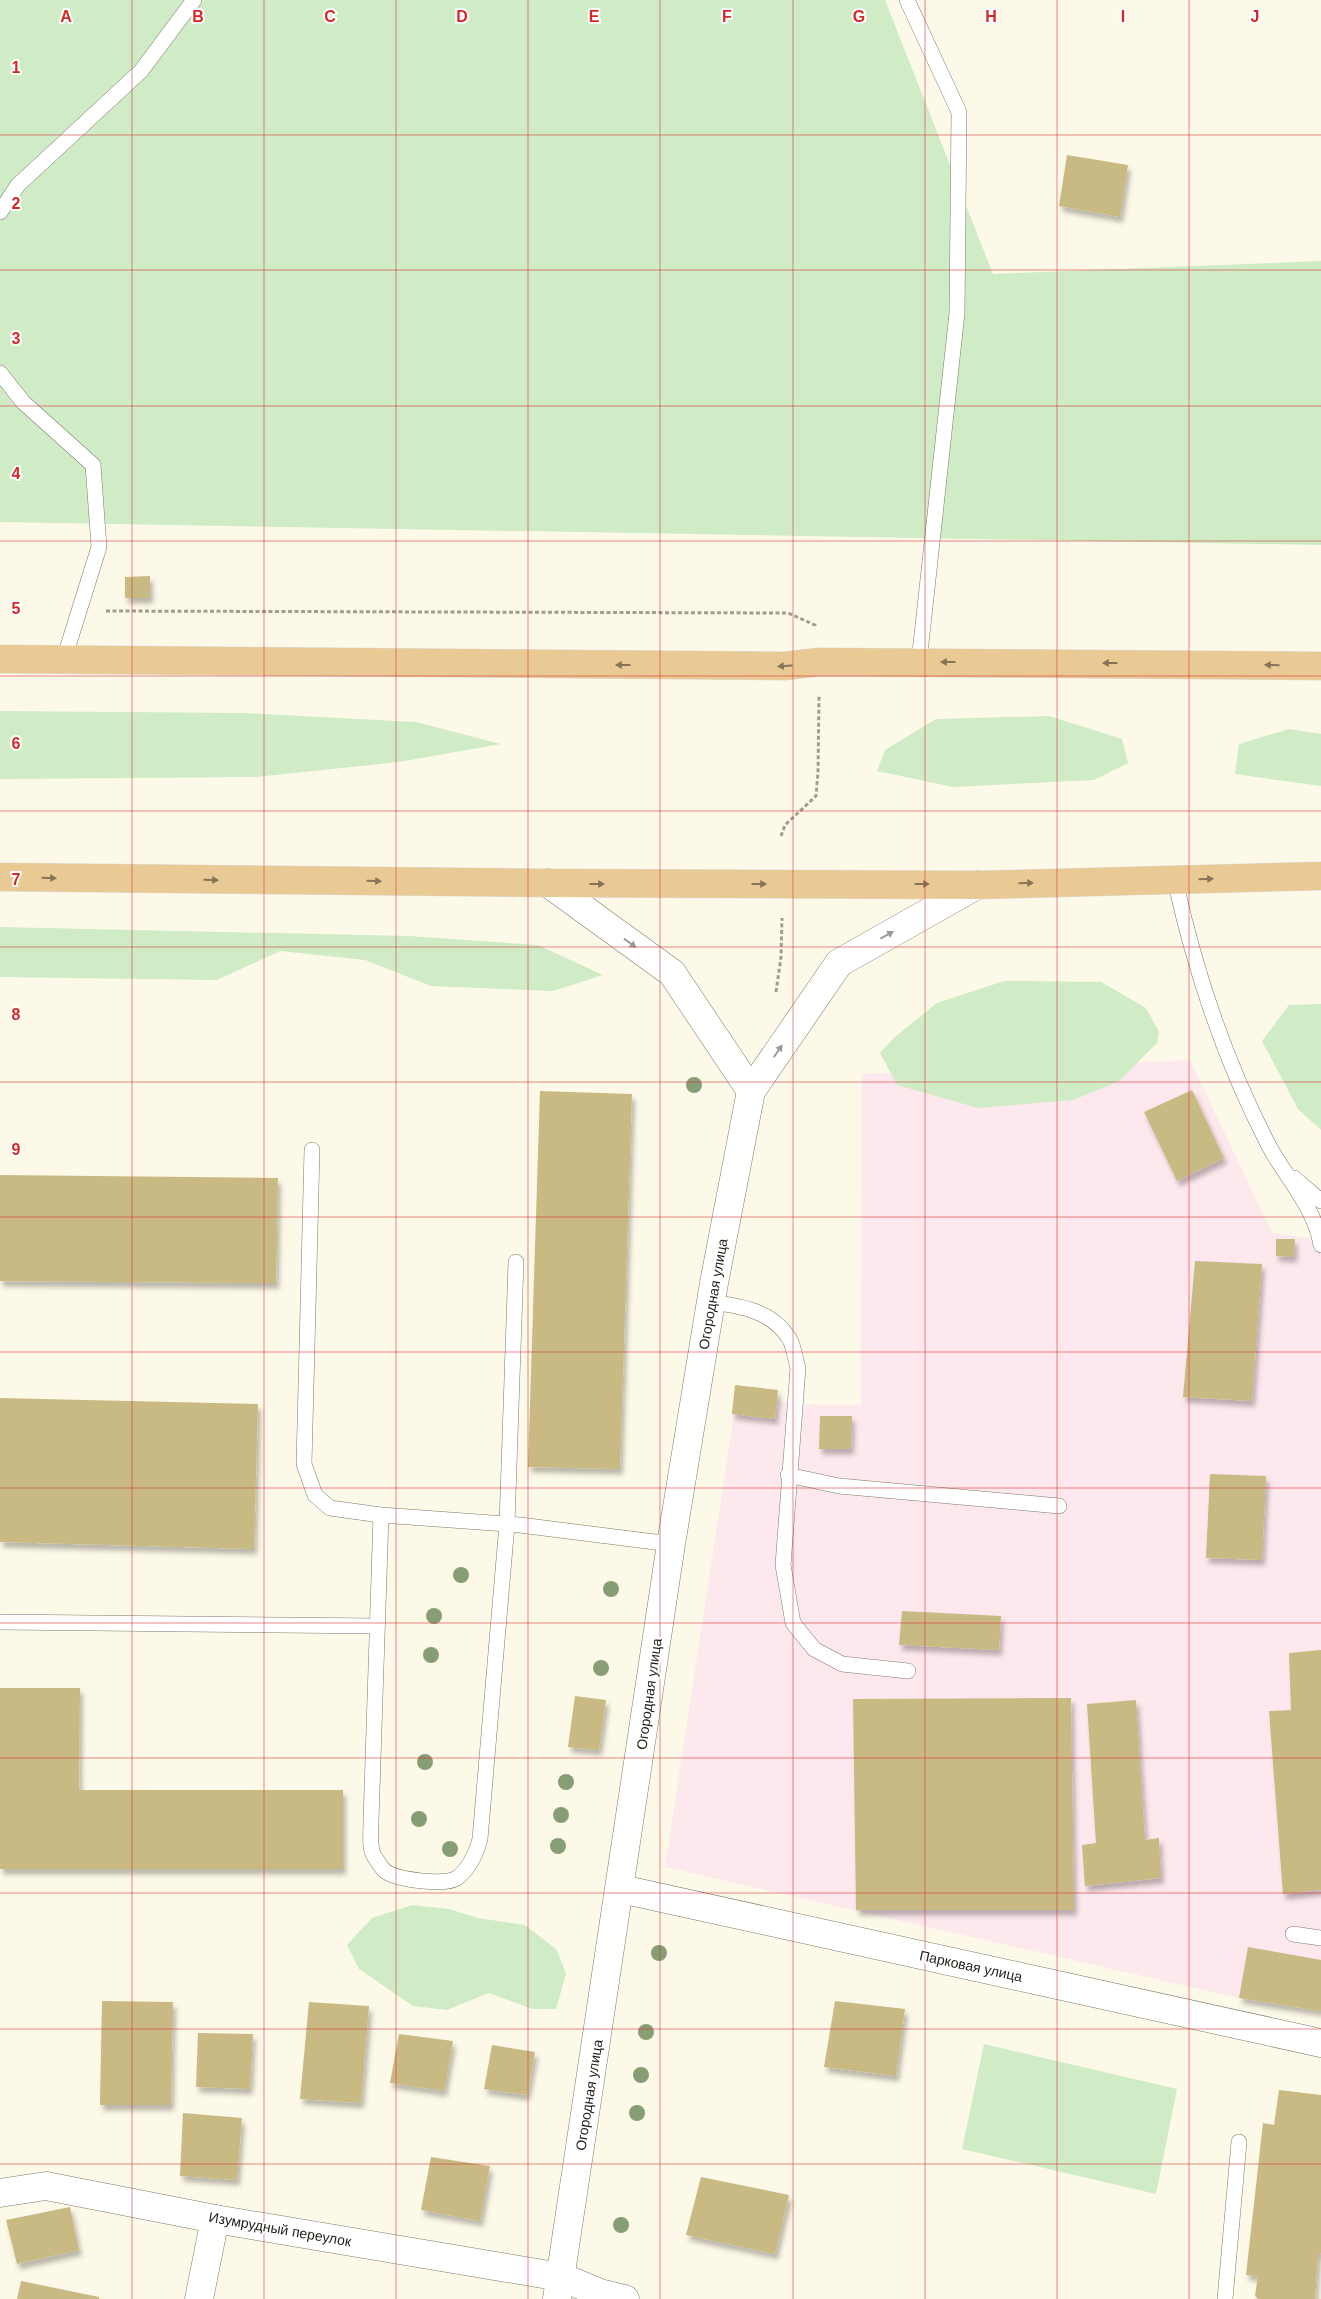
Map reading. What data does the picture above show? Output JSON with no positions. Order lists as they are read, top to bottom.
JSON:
{
  "streets": {
    "street": ["Огородная улица", "Парковая улица", "Изумрудный переулок"]
  },
  "crossings": [
    ["Огородная улица", "Парковая улица"],
    ["Огородная улица", "Изумрудный переулок"]
  ],
  "grid": {
    "columns": [
      "A",
      "B",
      "C",
      "D",
      "E",
      "F",
      "G",
      "H",
      "I",
      "J"
    ],
    "rows": [
      "1",
      "2",
      "3",
      "4",
      "5",
      "6",
      "7",
      "8",
      "9"
    ]
  }
}
